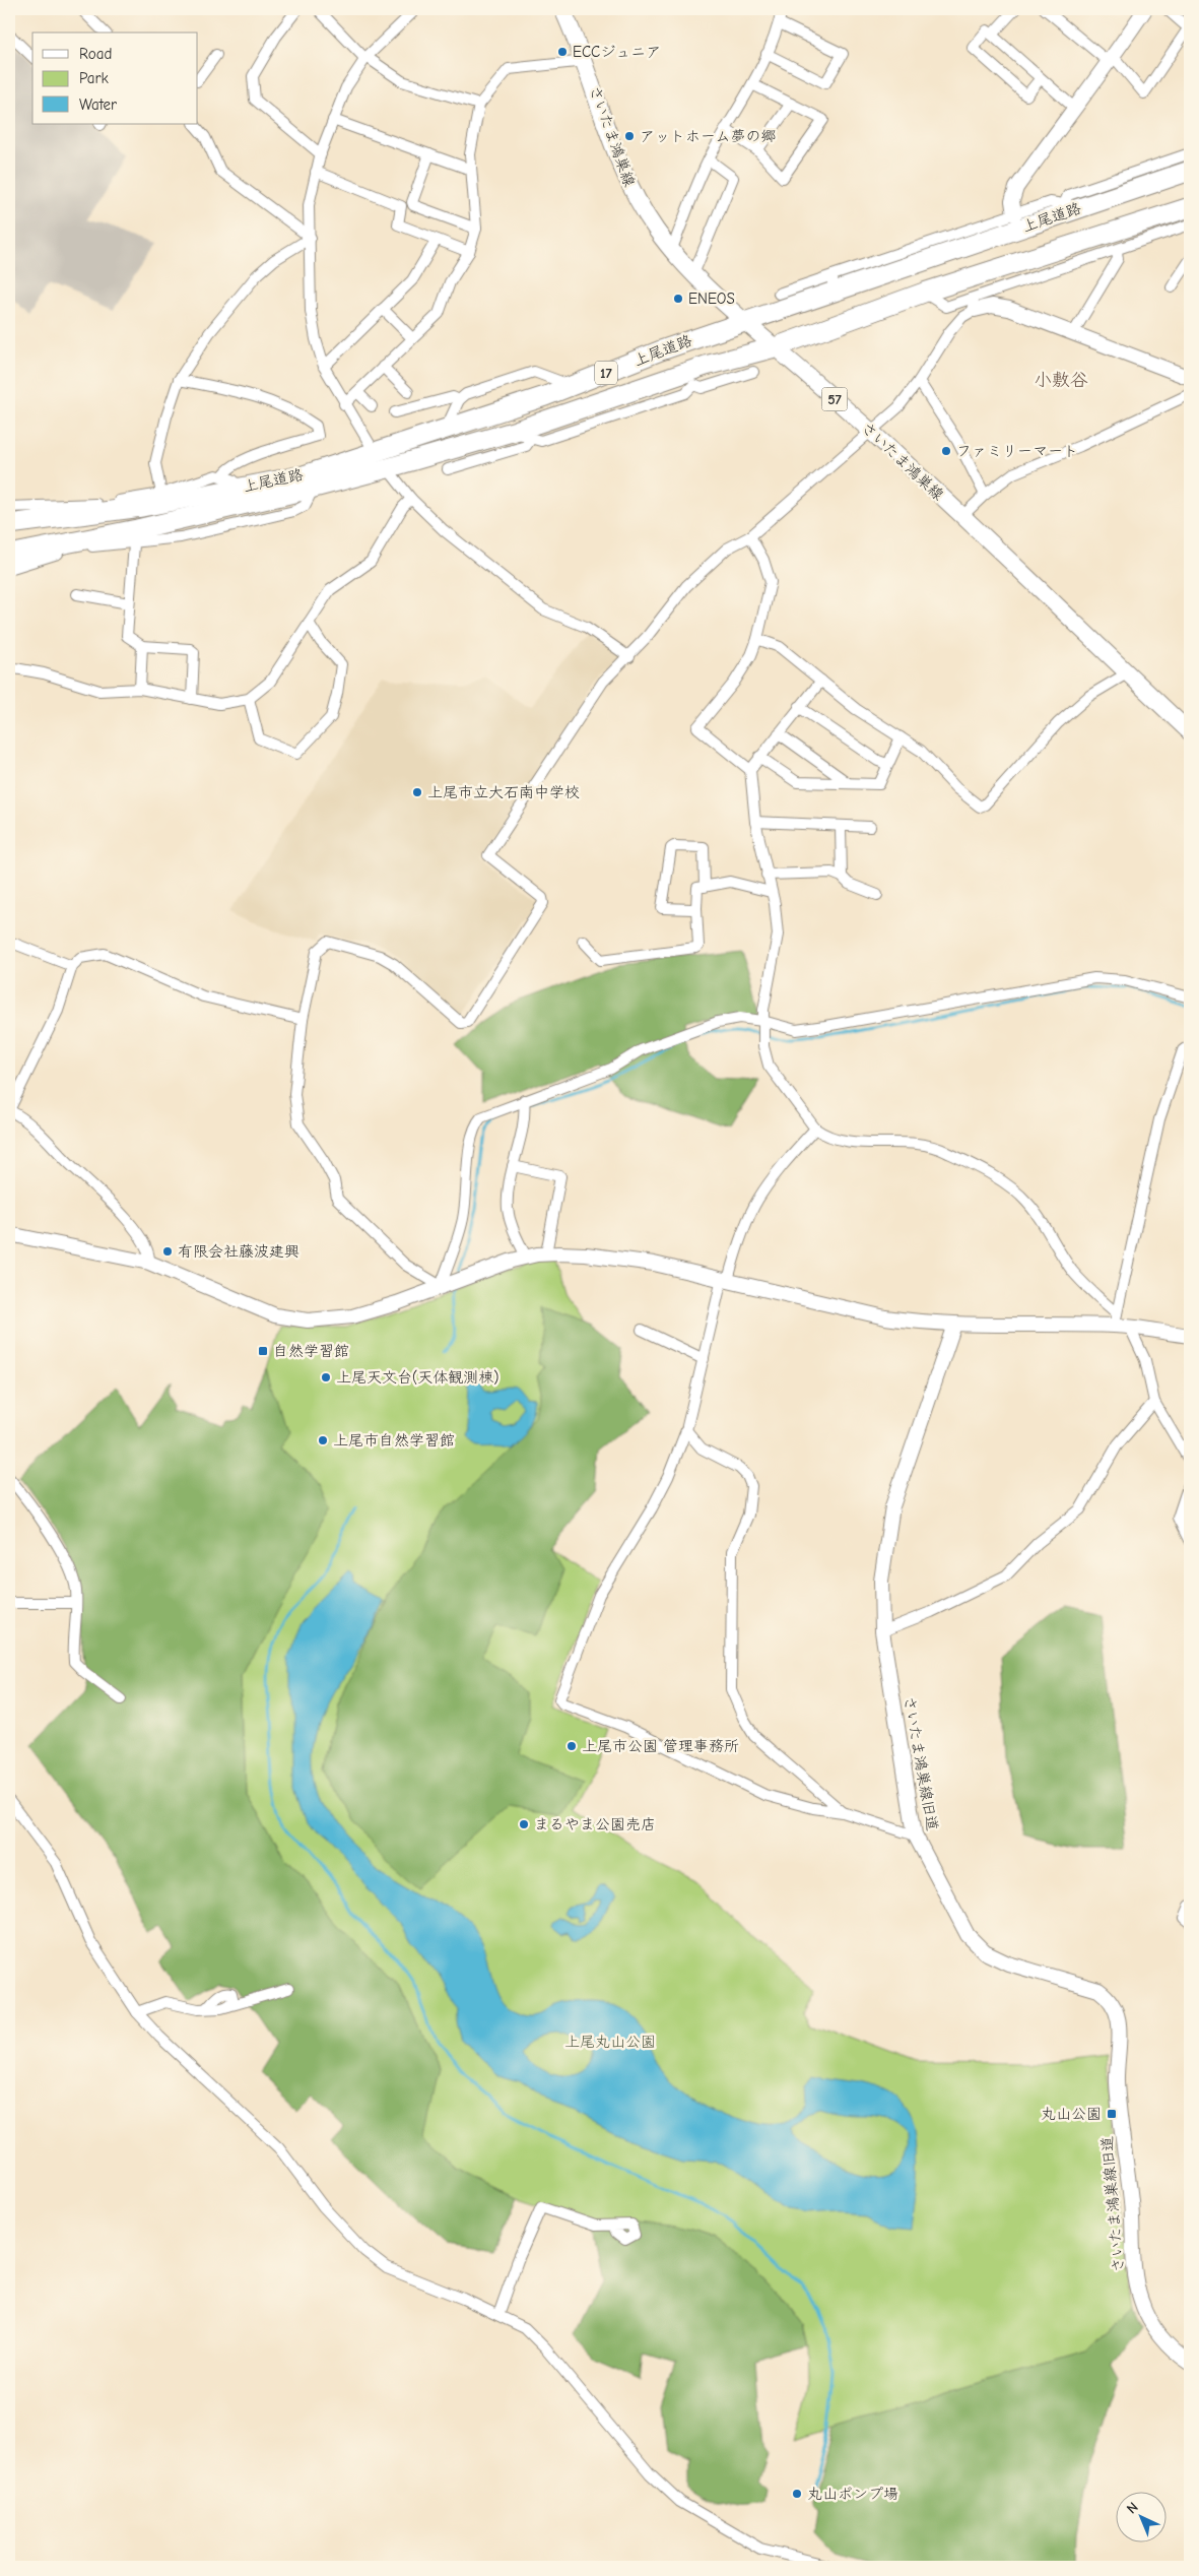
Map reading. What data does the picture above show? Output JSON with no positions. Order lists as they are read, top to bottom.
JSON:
{
  "streets": {
    "highway": ["上尾道路", "17"],
    "main road": ["さいたま鴻巣線", "57"],
    "street": ["さいたま鴻巣線旧道"]
  },
  "crossings": [
    ["さいたま鴻巣線", "上尾道路"]
  ],
  "districts": ["小敷谷"],
  "parks": ["上尾丸山公園"],
  "places": {
    "other": [
      "ECCジュニア",
      "アットホーム夢の郷",
      "ENEOS",
      "ファミリーマート",
      "上尾市立大石南中学校",
      "有限会社藤波建興",
      "上尾天文台(天体観測棟)",
      "上尾市自然学習館",
      "上尾市公園 管理事務所",
      "まるやま公園売店",
      "丸山ポンプ場"
    ],
    "transit": ["自然学習館", "丸山公園"]
  },
  "legend": ["Road", "Park", "Water"],
  "north": "top left"
}
